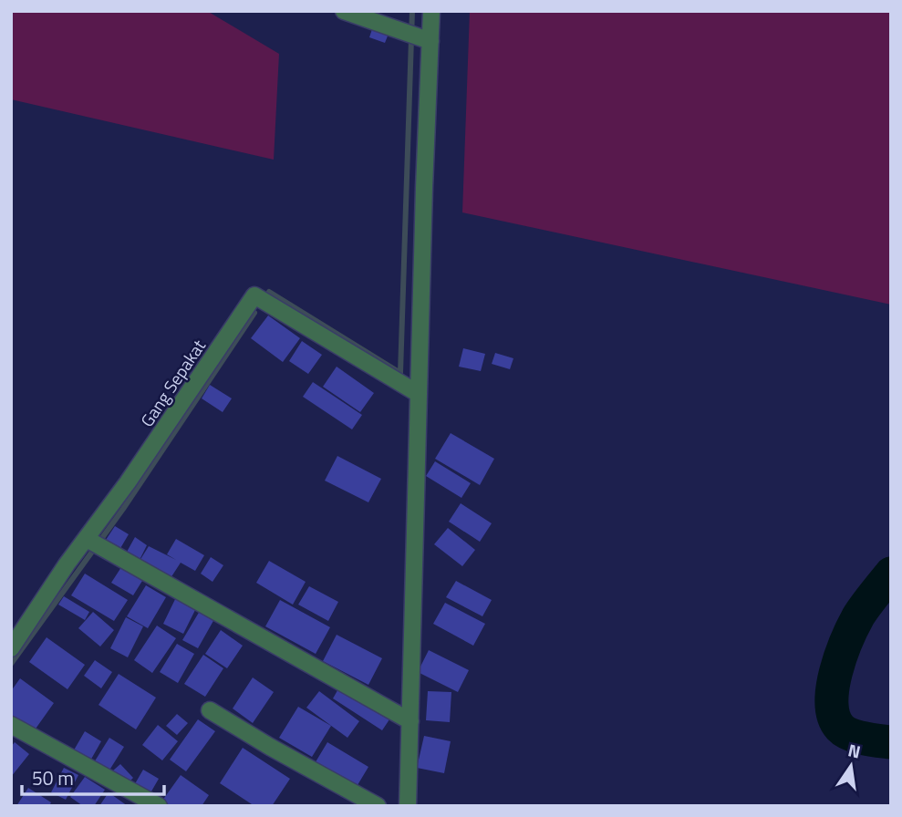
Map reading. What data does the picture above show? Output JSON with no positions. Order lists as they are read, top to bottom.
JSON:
{
  "streets": {
    "street": ["Gang Sepakat"]
  },
  "scale_bar": "50 m",
  "north": "top"
}
